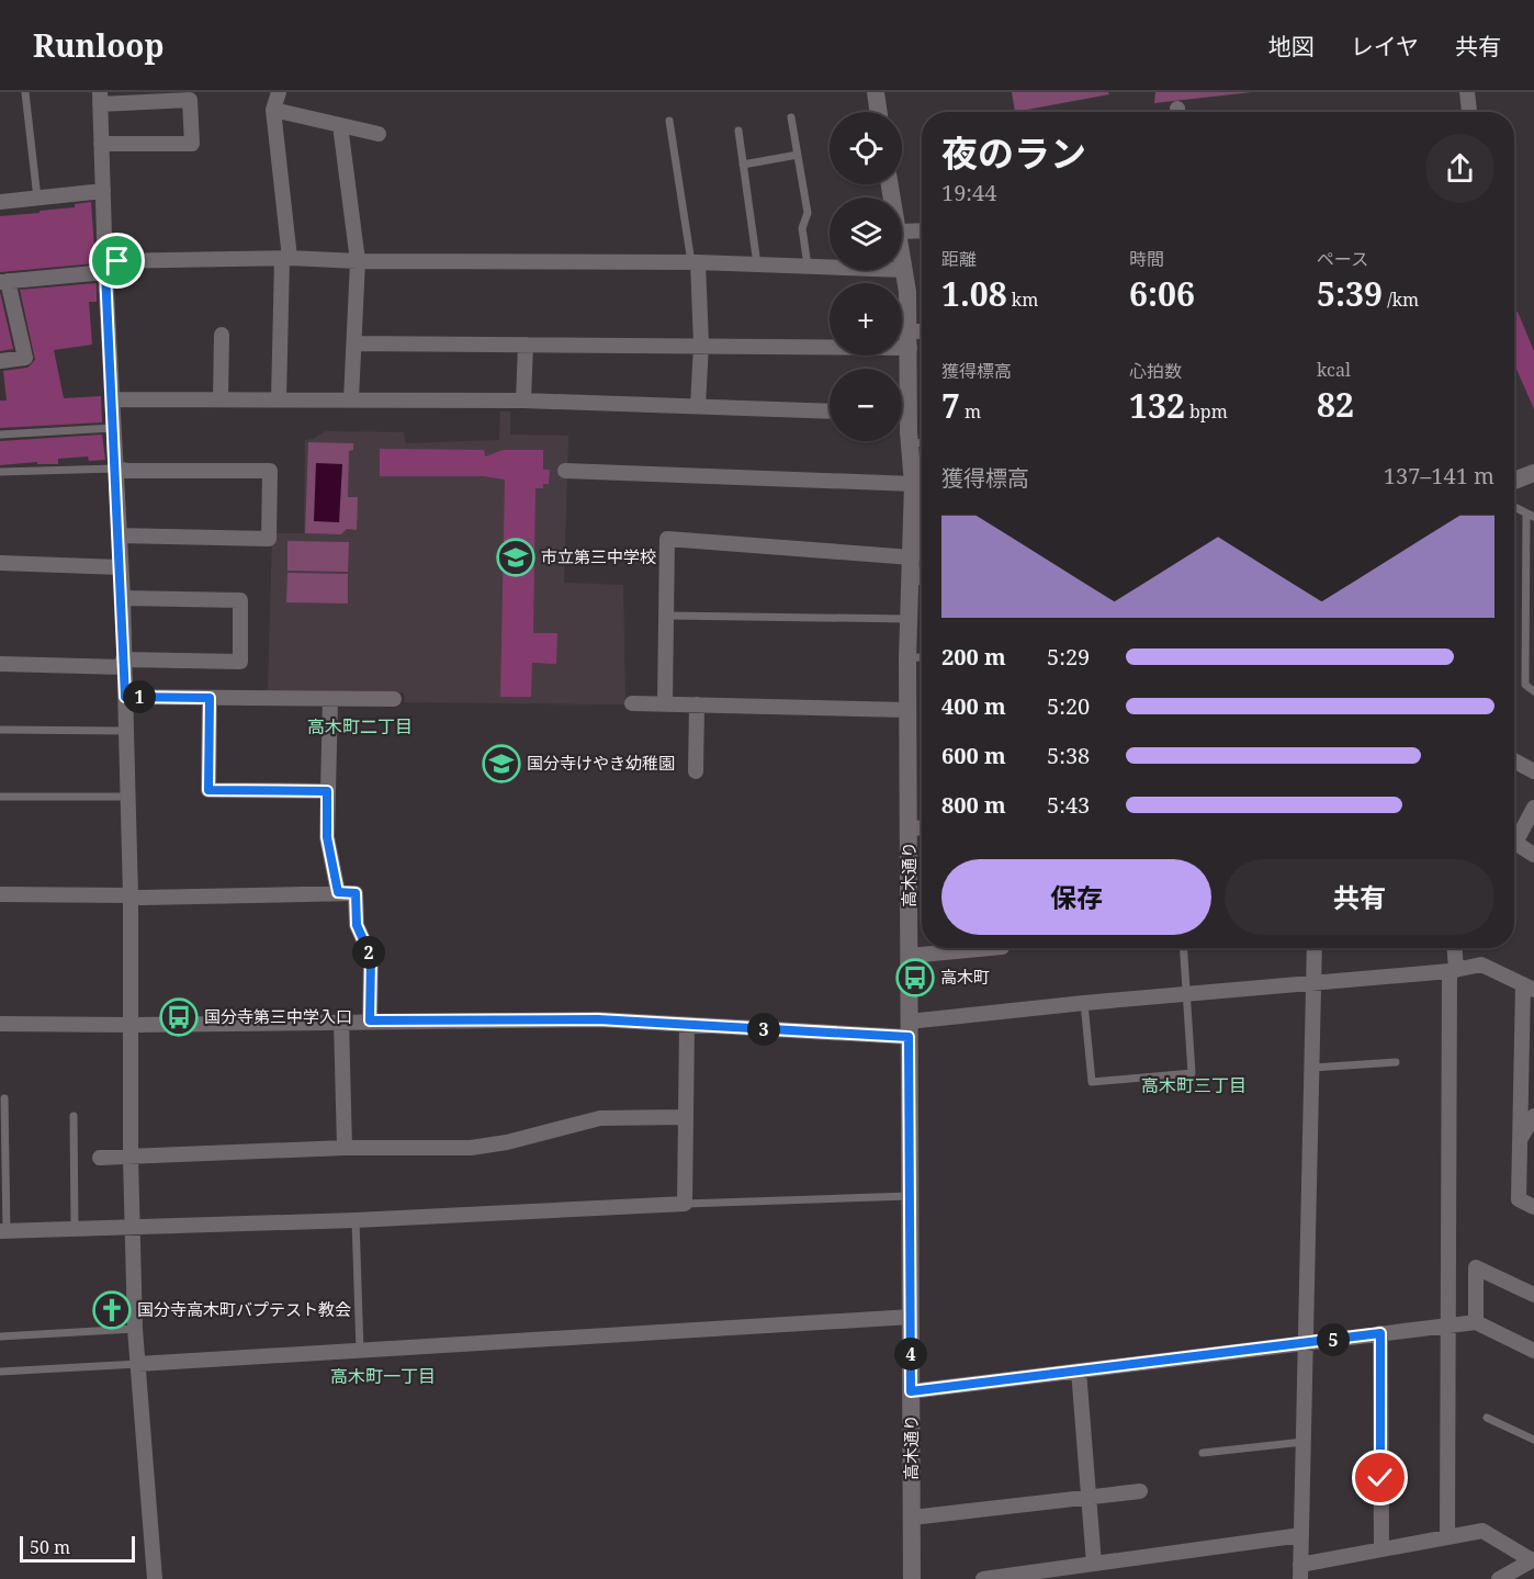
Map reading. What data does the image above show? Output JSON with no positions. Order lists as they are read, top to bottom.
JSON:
{
  "streets": {
    "street": ["高木通り"]
  },
  "districts": ["高木町二丁目", "高木町三丁目", "高木町一丁目"],
  "places": {
    "school or university": ["市立第三中学校", "国分寺けやき幼稚園"],
    "bus stop": ["高木町", "国分寺第三中学入口"],
    "church": ["国分寺高木町バプテスト教会"]
  },
  "scale_bar": "50 m",
  "page": {
    "header": "Runloop",
    "nav": ["地図", "レイヤ", "共有"],
    "map_buttons": ["+", "−"],
    "heading": ["夜のラン", "19:44"],
    "stats": [
      ["距離", "1.08 km"],
      ["時間", "6:06"],
      ["ペース", "5:39 /km"],
      ["獲得標高", "7 m"],
      ["心拍数", "132 bpm"],
      ["kcal", "82"]
    ],
    "chart": ["獲得標高", "137–141 m"],
    "list": [
      {
        "name": "200 m",
        "note": "5:29"
      },
      {
        "name": "400 m",
        "note": "5:20"
      },
      {
        "name": "600 m",
        "note": "5:38"
      },
      {
        "name": "800 m",
        "note": "5:43"
      }
    ],
    "pins": [
      "1",
      "2",
      "3",
      "5",
      "4"
    ],
    "buttons": ["保存", "共有"],
    "scale": "50 m"
  }
}
